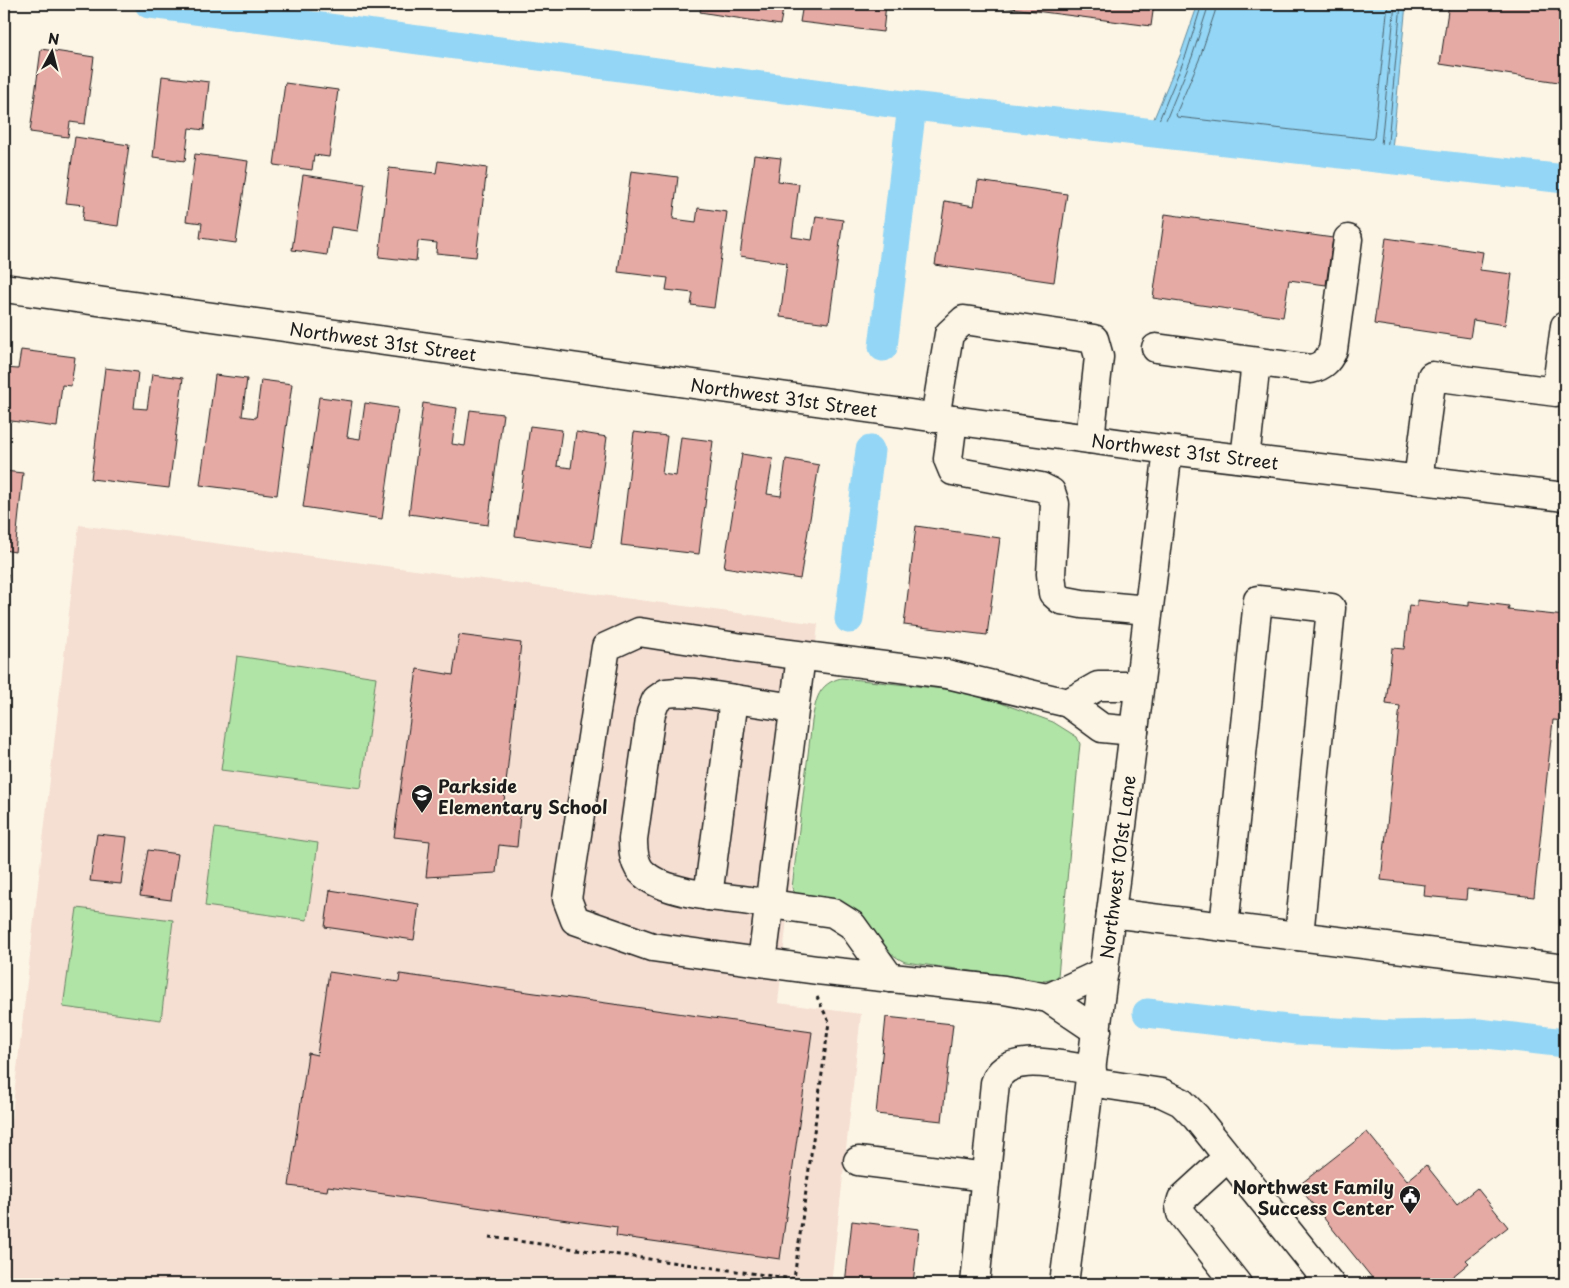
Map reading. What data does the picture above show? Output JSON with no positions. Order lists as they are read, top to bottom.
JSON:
{
  "streets": {
    "street": ["Northwest 31st Street", "Northwest 101st Lane"]
  },
  "crossings": [
    ["Northwest 31st Street", "Northwest 101st Lane"]
  ],
  "places": {
    "school or university": ["Parkside Elementary School"],
    "public building": ["Northwest Family Success Center"]
  },
  "north": "top"
}
